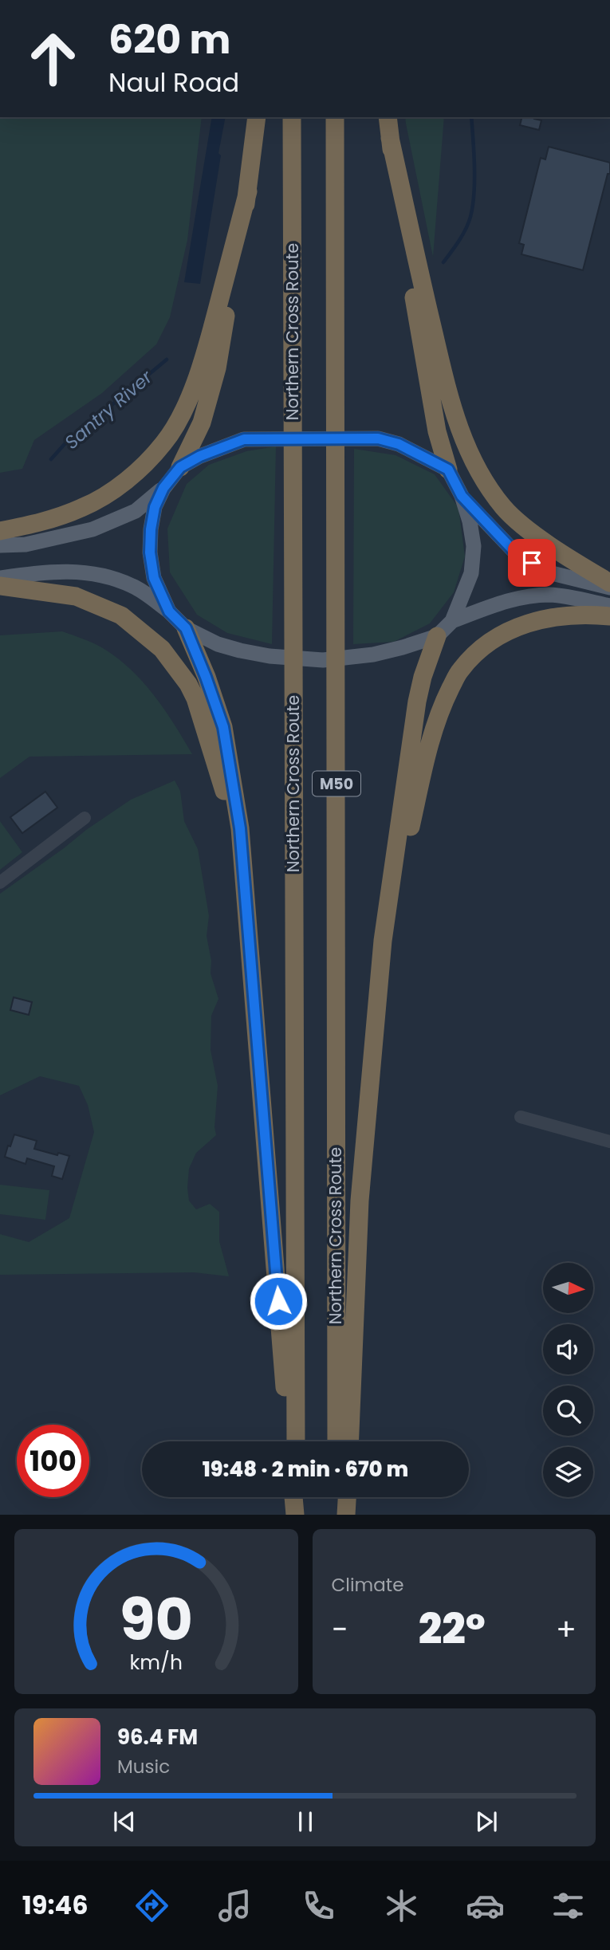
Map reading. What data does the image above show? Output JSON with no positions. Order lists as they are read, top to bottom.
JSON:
{
  "streets": {
    "highway": ["Northern Cross Route", "M50"]
  },
  "water": ["Santry River"],
  "north": "right",
  "page": {
    "turn": ["620 m", "Naul Road"],
    "limit": "100",
    "trip": "19:48 · 2 min · 670 m",
    "tile": "Climate",
    "heat": ["−", "22°", "+"],
    "song": ["96.4 FM", "Music"],
    "tabs": "19:46",
    "gauge": ["90", "km/h"]
  }
}
